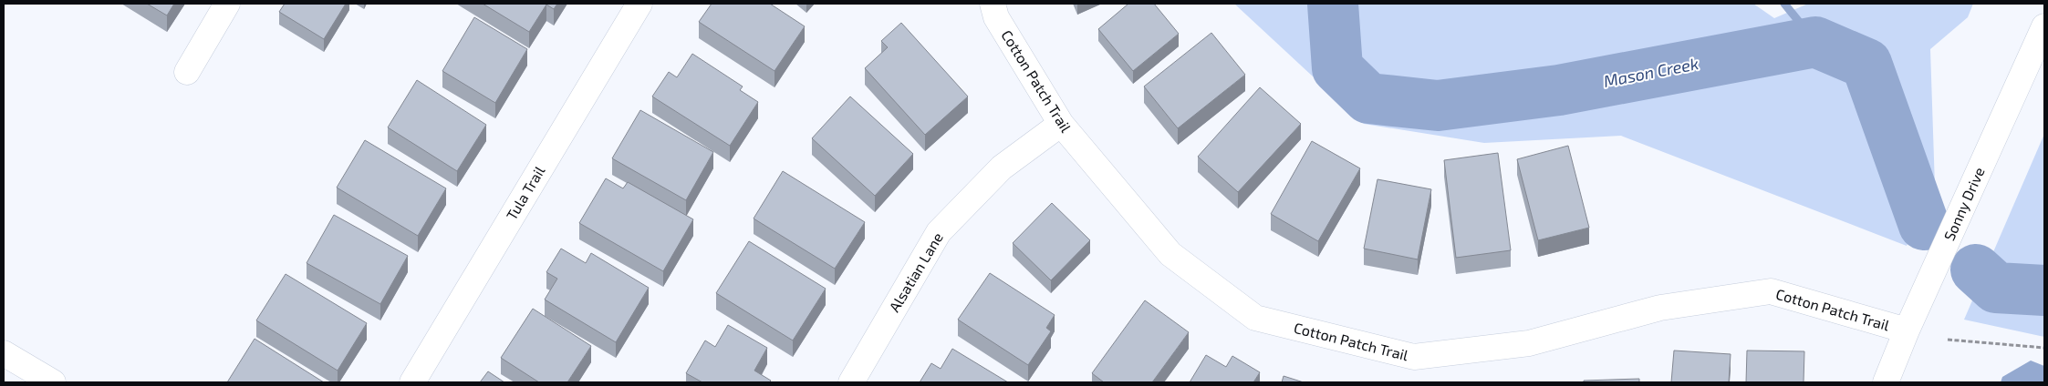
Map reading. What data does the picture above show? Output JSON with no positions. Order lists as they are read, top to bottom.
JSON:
{
  "streets": {
    "street": [
      "Cotton Patch Trail",
      "Tula Trail",
      "Sonny Drive",
      "Alsatian Lane"
    ]
  },
  "crossings": [
    ["Cotton Patch Trail", "Sonny Drive"],
    ["Cotton Patch Trail", "Alsatian Lane"]
  ],
  "water": ["Mason Creek"]
}
